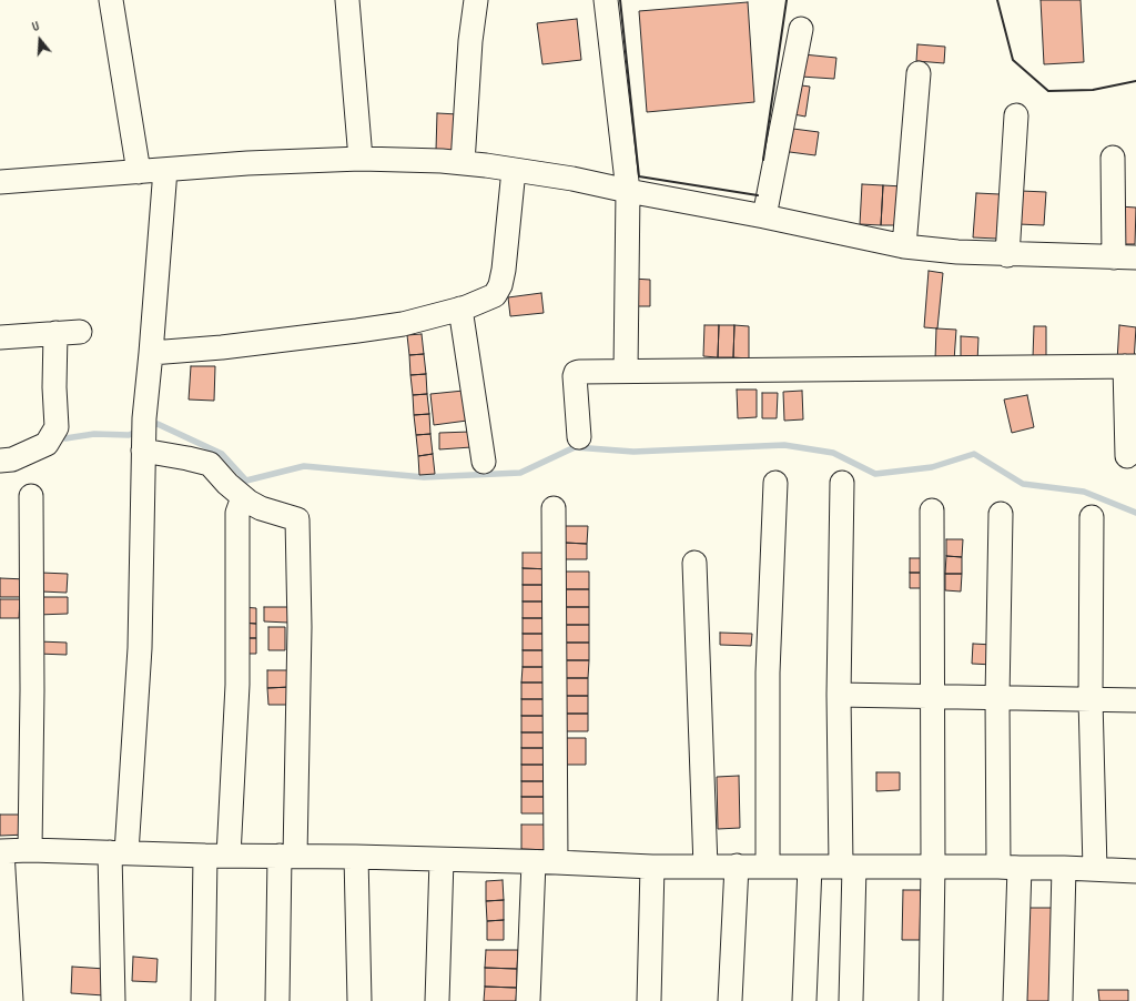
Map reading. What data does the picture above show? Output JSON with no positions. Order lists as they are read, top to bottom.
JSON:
{
  "north": "top"
}
